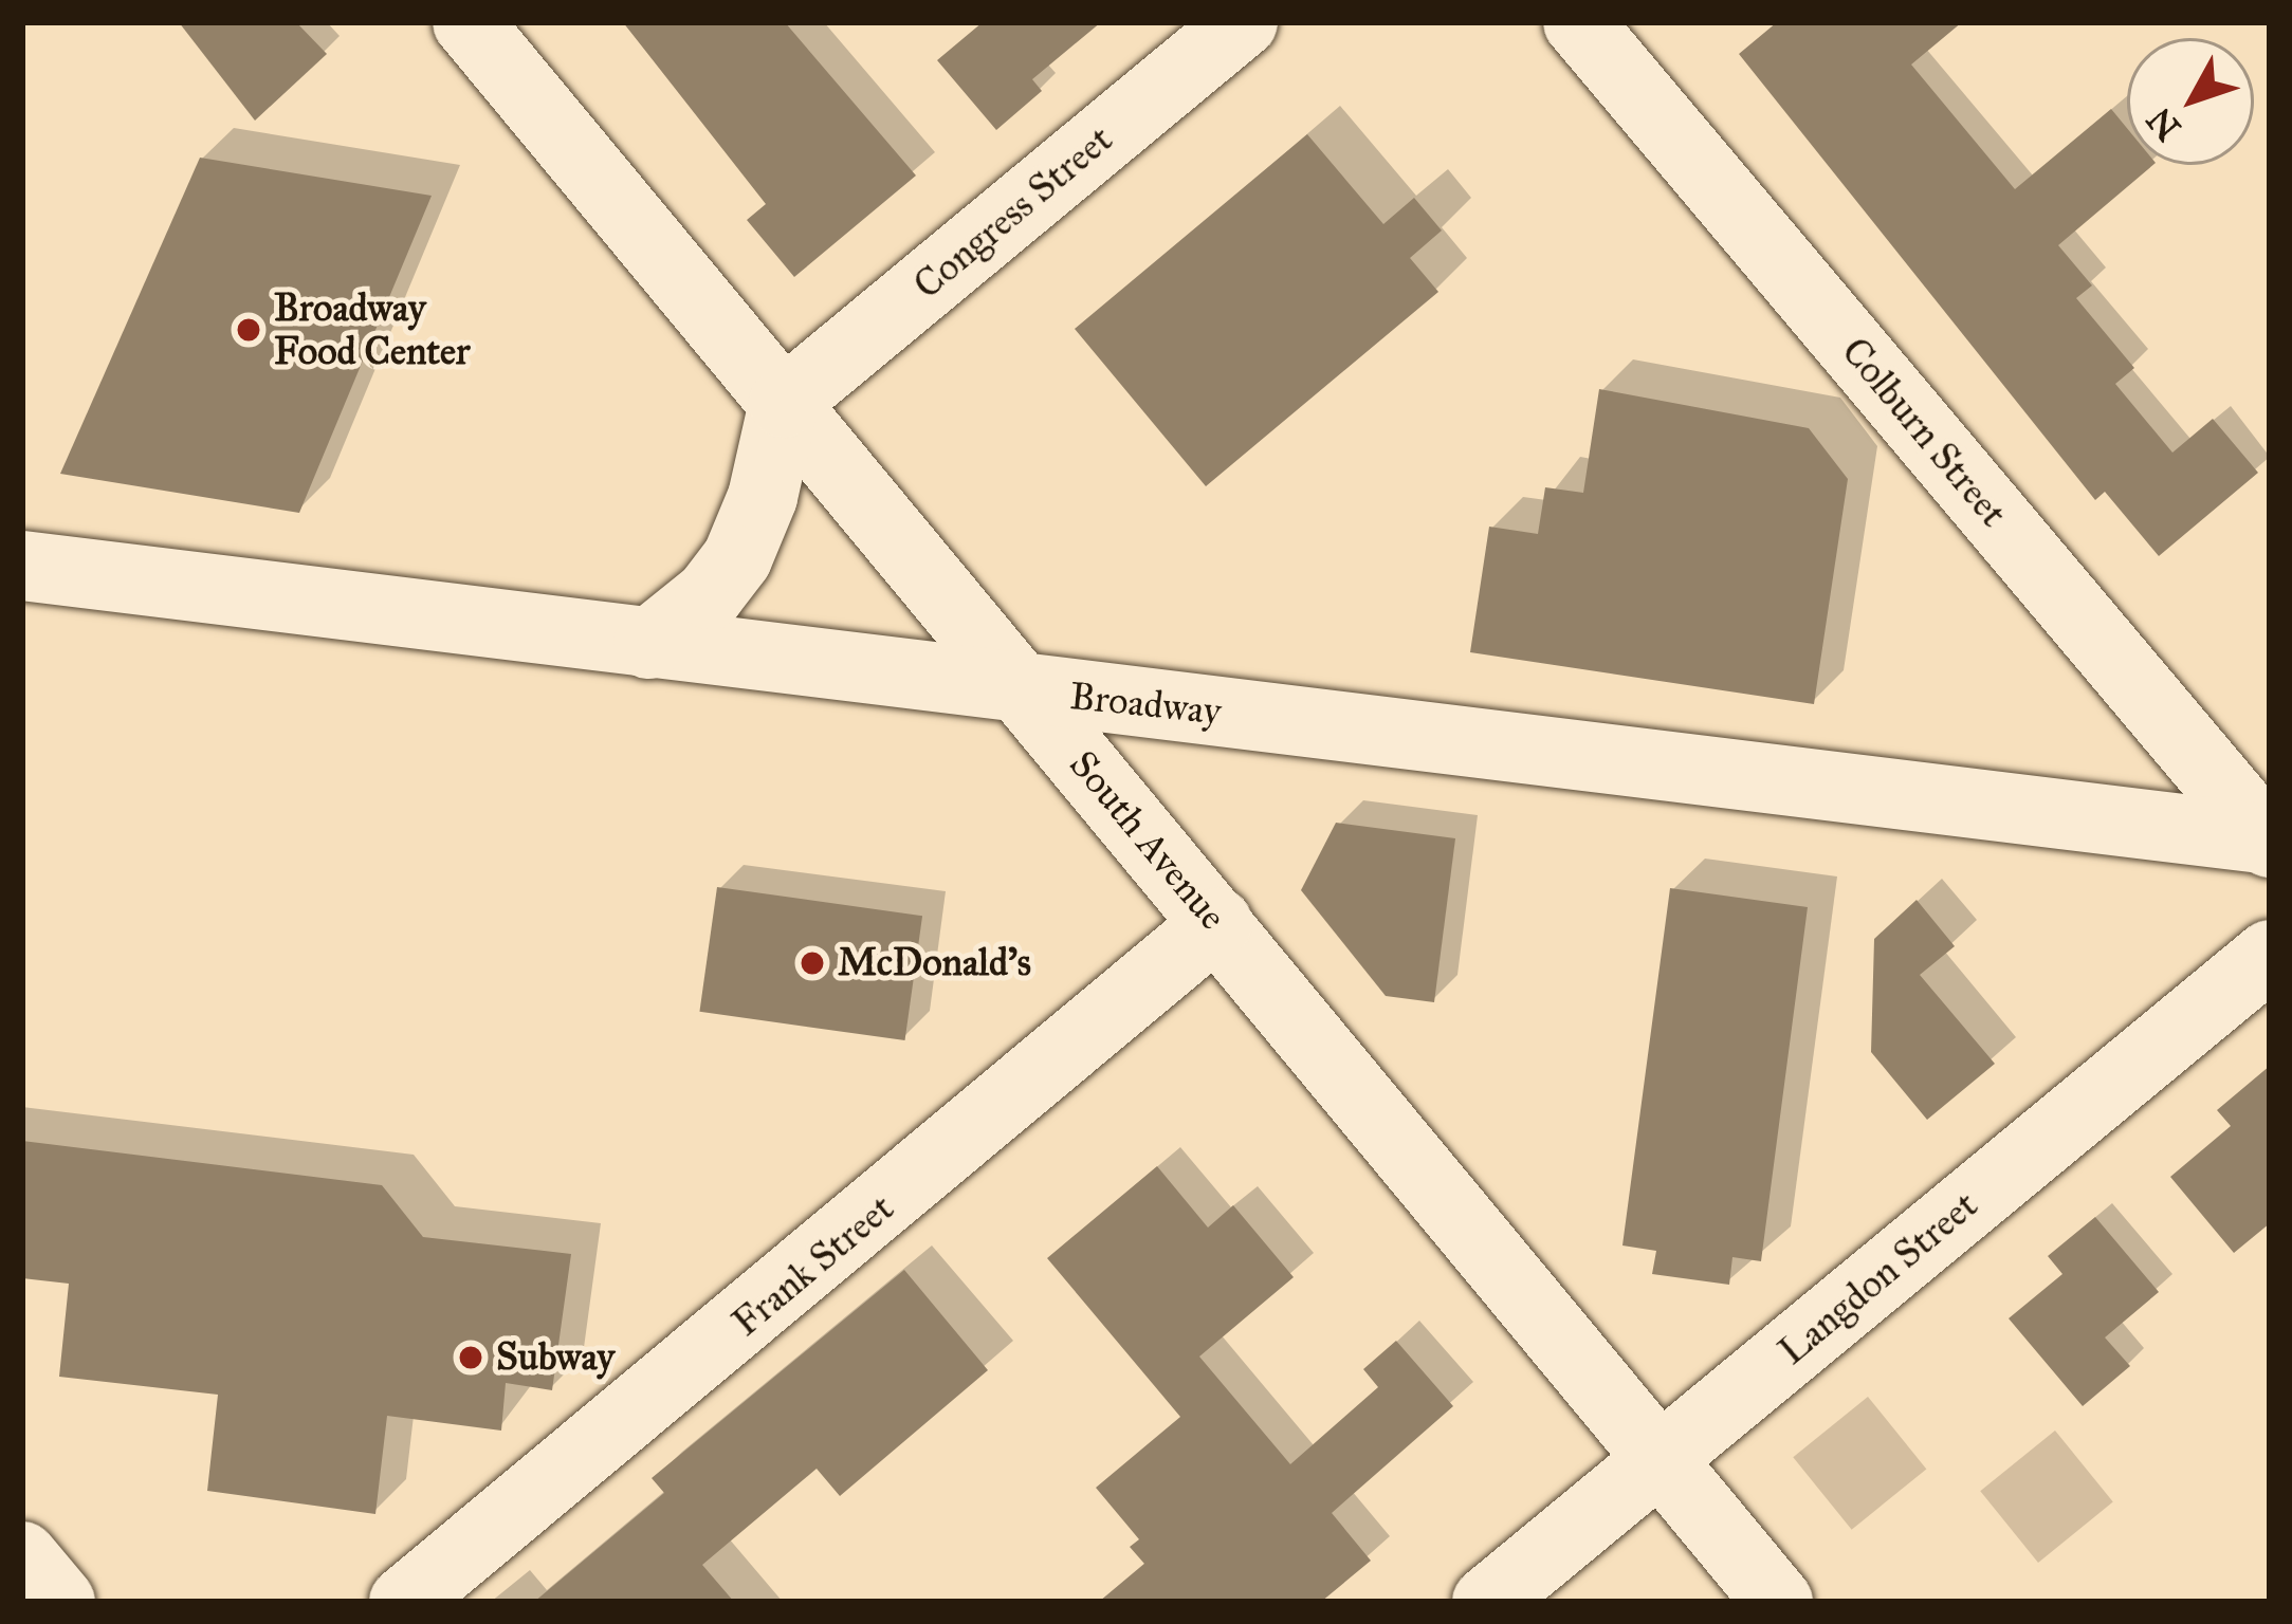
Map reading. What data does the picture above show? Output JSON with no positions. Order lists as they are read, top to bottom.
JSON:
{
  "streets": {
    "street": [
      "Congress Street",
      "Colburn Street",
      "Broadway",
      "South Avenue",
      "Frank Street",
      "Langdon Street"
    ]
  },
  "crossings": [
    ["Congress Street", "South Avenue"],
    ["Colburn Street", "Broadway"],
    ["Broadway", "South Avenue"],
    ["South Avenue", "Frank Street"],
    ["South Avenue", "Langdon Street"]
  ],
  "places": ["Broadway Food Center", "McDonald's", "Subway"],
  "north": "bottom left"
}
